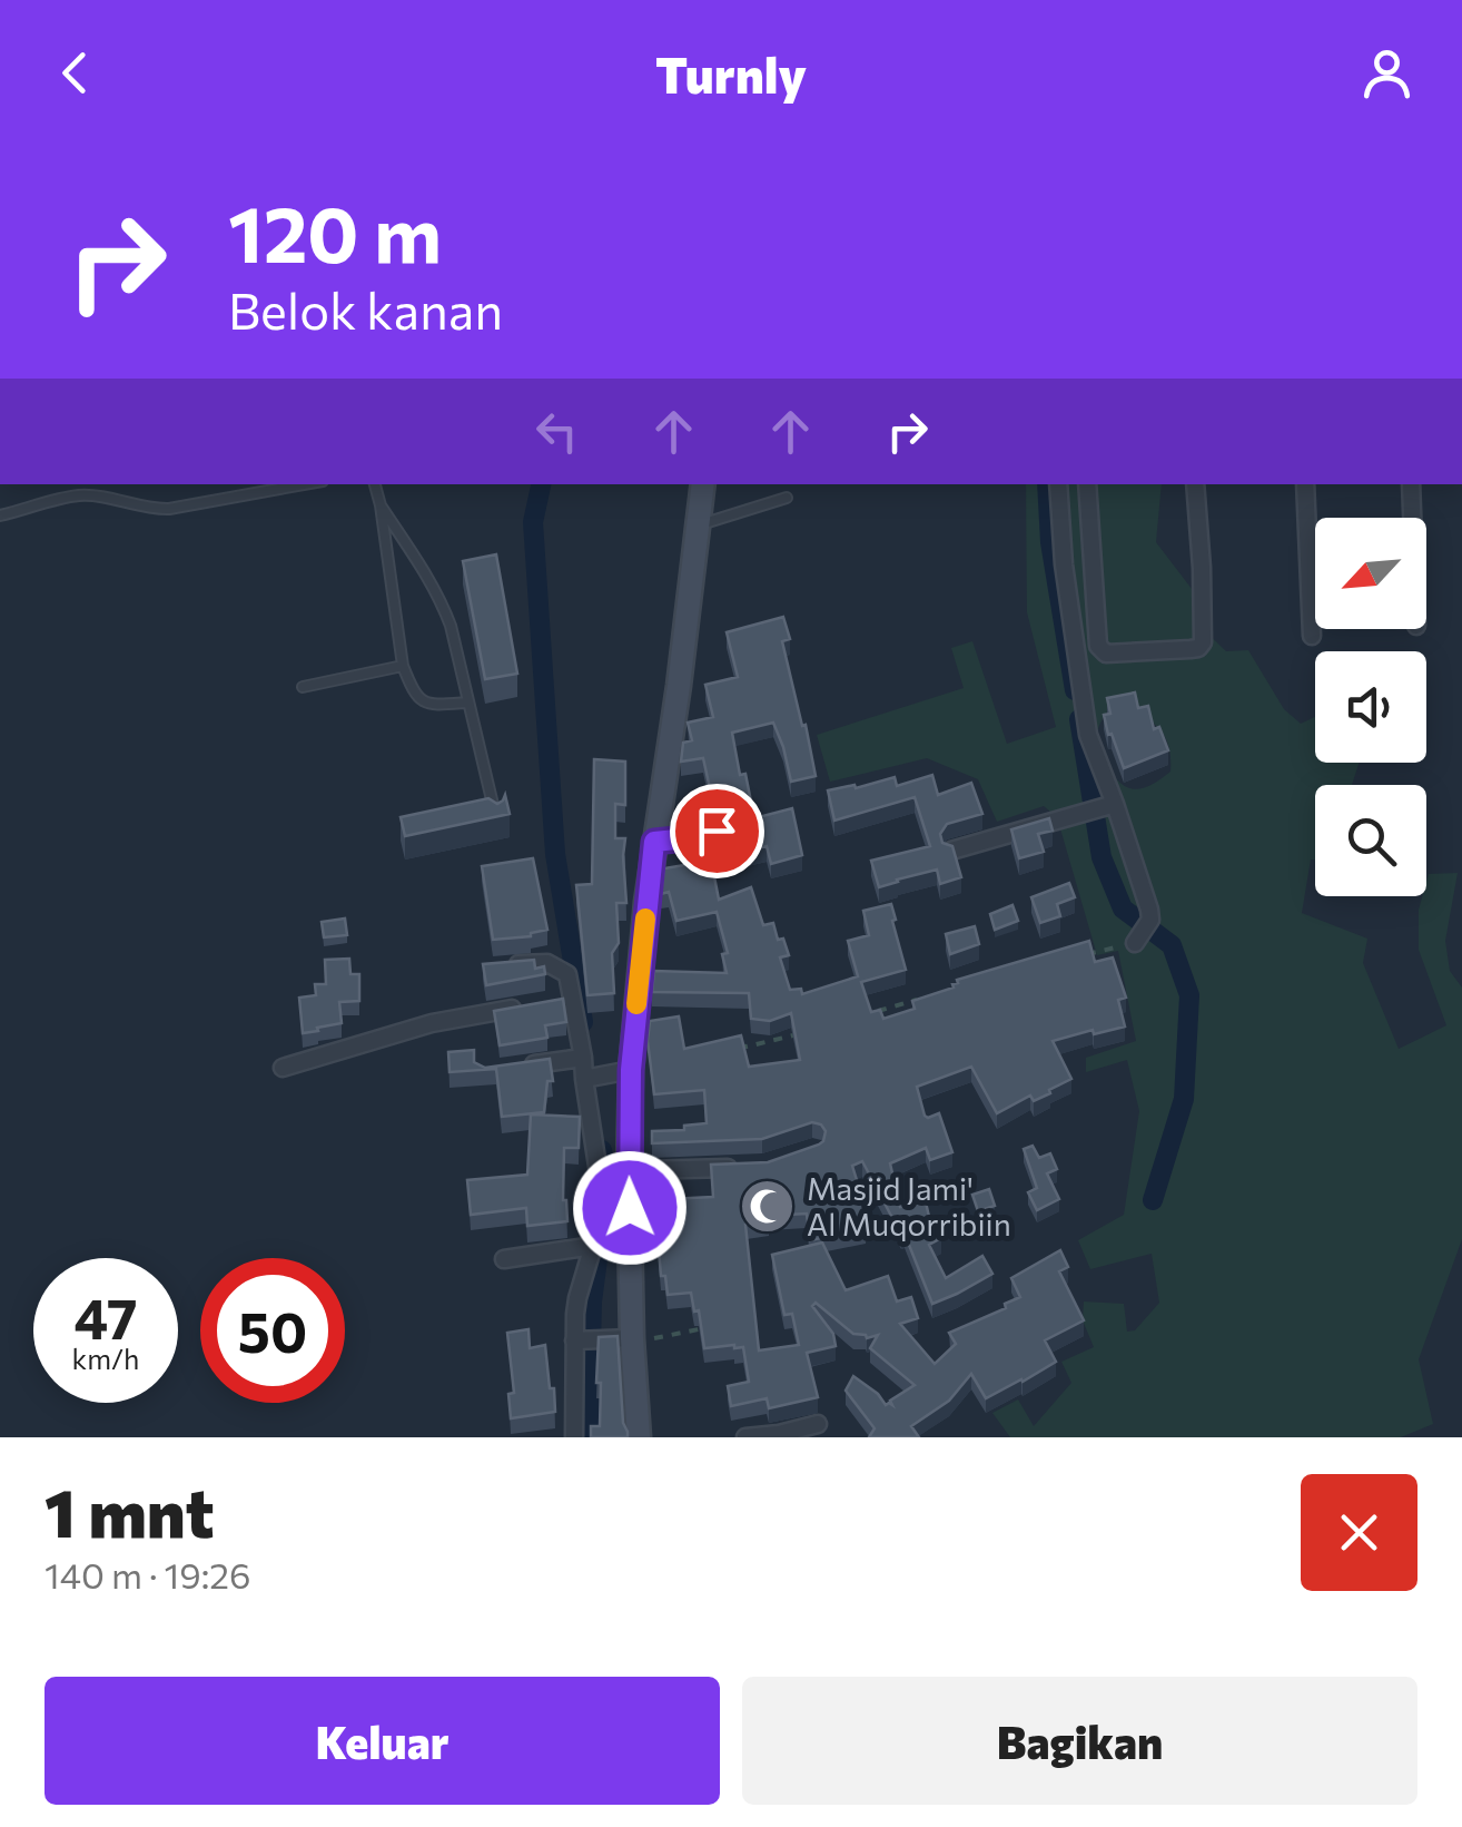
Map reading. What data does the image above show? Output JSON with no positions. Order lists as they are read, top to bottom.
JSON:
{
  "places": {
    "mosque": ["Masjid Jami' Al Muqorribiin"]
  },
  "north": "bottom left",
  "page": {
    "header": "Turnly",
    "turn": ["120 m", "Belok kanan"],
    "speed": "47 km/h",
    "limit": "50",
    "heading": ["1 mnt", "140 m · 19:26"],
    "buttons": ["Keluar", "Bagikan"]
  }
}
